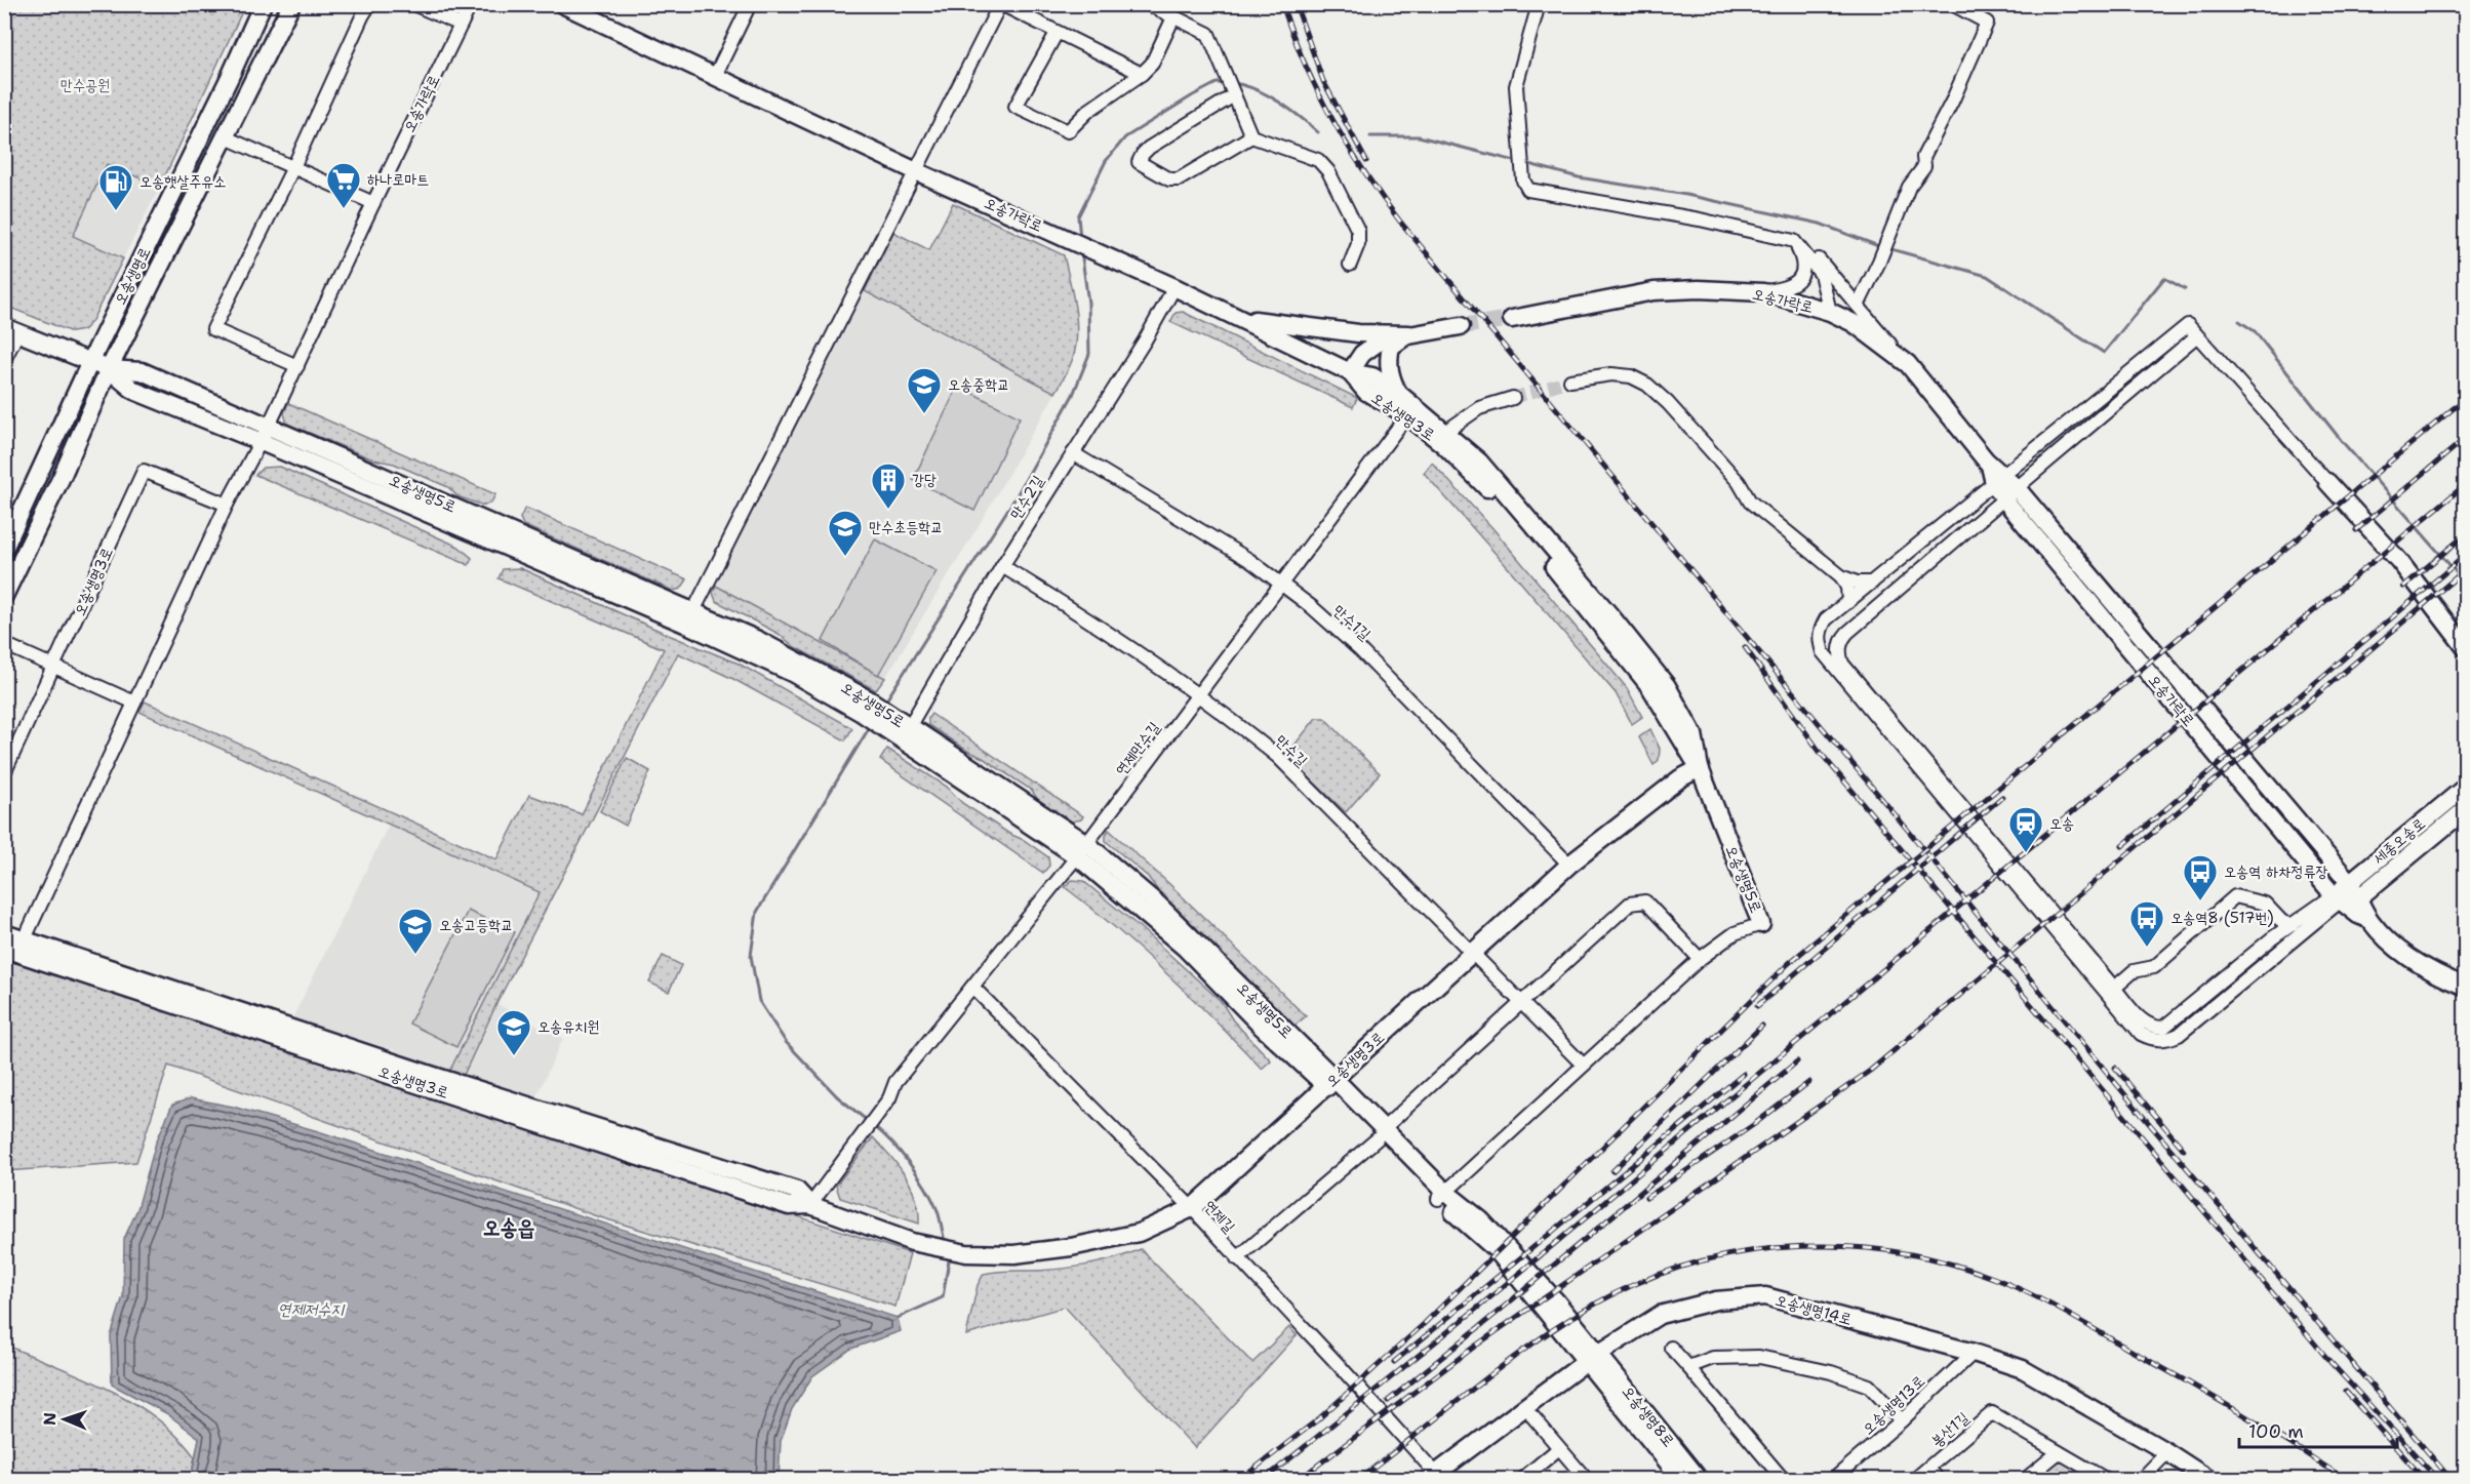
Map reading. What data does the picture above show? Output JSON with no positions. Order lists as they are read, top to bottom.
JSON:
{
  "streets": {
    "street": [
      "오송가락로",
      "오송생명로",
      "오송생명3로",
      "오송생명5로",
      "만수2길",
      "만수1길",
      "연제만수길",
      "만수길",
      "세종오송로",
      "연제길",
      "오송생명14로",
      "오송생명13로",
      "오송생명8로",
      "봉산1길"
    ]
  },
  "crossings": [
    ["오송가락로", "오송생명3로"],
    ["오송가락로", "만수2길"],
    ["오송가락로", "세종오송로"],
    ["오송생명로", "오송생명5로"],
    ["오송생명3로", "오송생명5로"],
    ["오송생명3로", "만수1길"],
    ["오송생명3로", "연제만수길"],
    ["오송생명3로", "만수길"],
    ["오송생명3로", "연제길"],
    ["오송생명5로", "만수2길"],
    ["오송생명5로", "연제만수길"],
    ["오송생명5로", "만수길"],
    ["만수2길", "만수1길"],
    ["만수2길", "만수길"],
    ["만수1길", "연제만수길"],
    ["연제만수길", "만수길"],
    ["연제만수길", "연제길"],
    ["연제길", "오송생명14로"],
    ["오송생명14로", "오송생명13로"],
    ["오송생명14로", "오송생명8로"]
  ],
  "districts": ["오송읍"],
  "water": ["연제저수지"],
  "parks": ["만수공원"],
  "places": {
    "supermarket": ["하나로마트"],
    "fuel station": ["오송햇살주유소"],
    "school or university": [
      "오송중학교",
      "만수초등학교",
      "오송고등학교",
      "오송유치원"
    ],
    "building": ["강당"],
    "station": ["오송"],
    "bus stop": ["오송역 하차정류장", "오송역8 (517번)"]
  },
  "scale_bar": "100 m",
  "north": "left"
}
